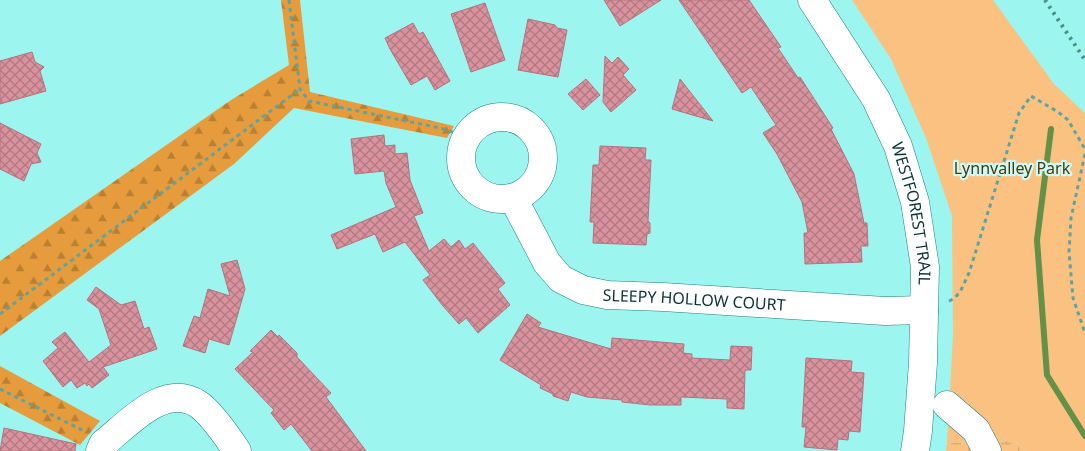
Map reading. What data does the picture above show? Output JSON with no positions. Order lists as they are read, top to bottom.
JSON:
{
  "streets": {
    "street": ["WESTFOREST TRAIL", "SLEEPY HOLLOW COURT"]
  },
  "crossings": [
    ["WESTFOREST TRAIL", "SLEEPY HOLLOW COURT"]
  ],
  "parks": ["Lynnvalley Park"]
}
